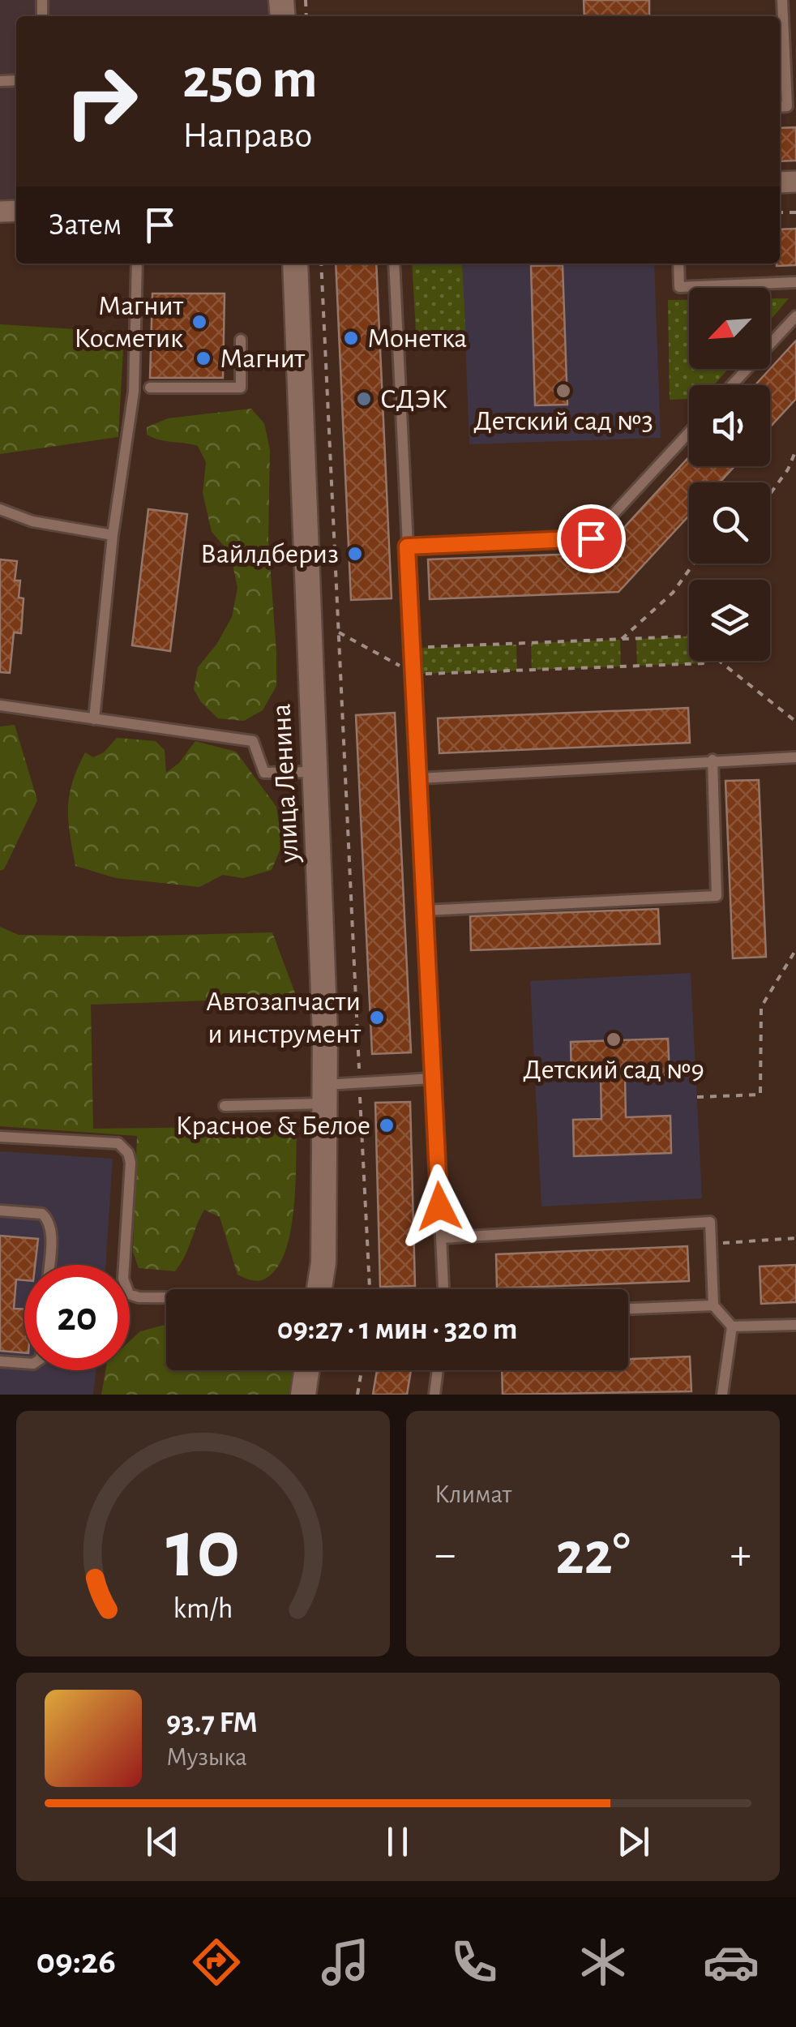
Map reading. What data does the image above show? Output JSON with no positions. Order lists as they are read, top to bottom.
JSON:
{
  "streets": {
    "main road": ["улица Ленина"]
  },
  "places": [
    "Магнит Косметик",
    "Монетка",
    "Магнит",
    "Детский сад №3",
    "СДЭК",
    "Вайлдбериз",
    "Автозапчасти и инструмент",
    "Детский сад №9",
    "Красное & Белое"
  ],
  "north": "bottom left",
  "page": {
    "turn": ["250 m", "Направо"],
    "then": "Затем",
    "limit": "20",
    "trip": "09:27 · 1 мин · 320 m",
    "tile": "Климат",
    "heat": ["−", "22°", "+"],
    "song": ["93.7 FM", "Музыка"],
    "tabs": "09:26",
    "gauge": ["10", "km/h"]
  }
}
